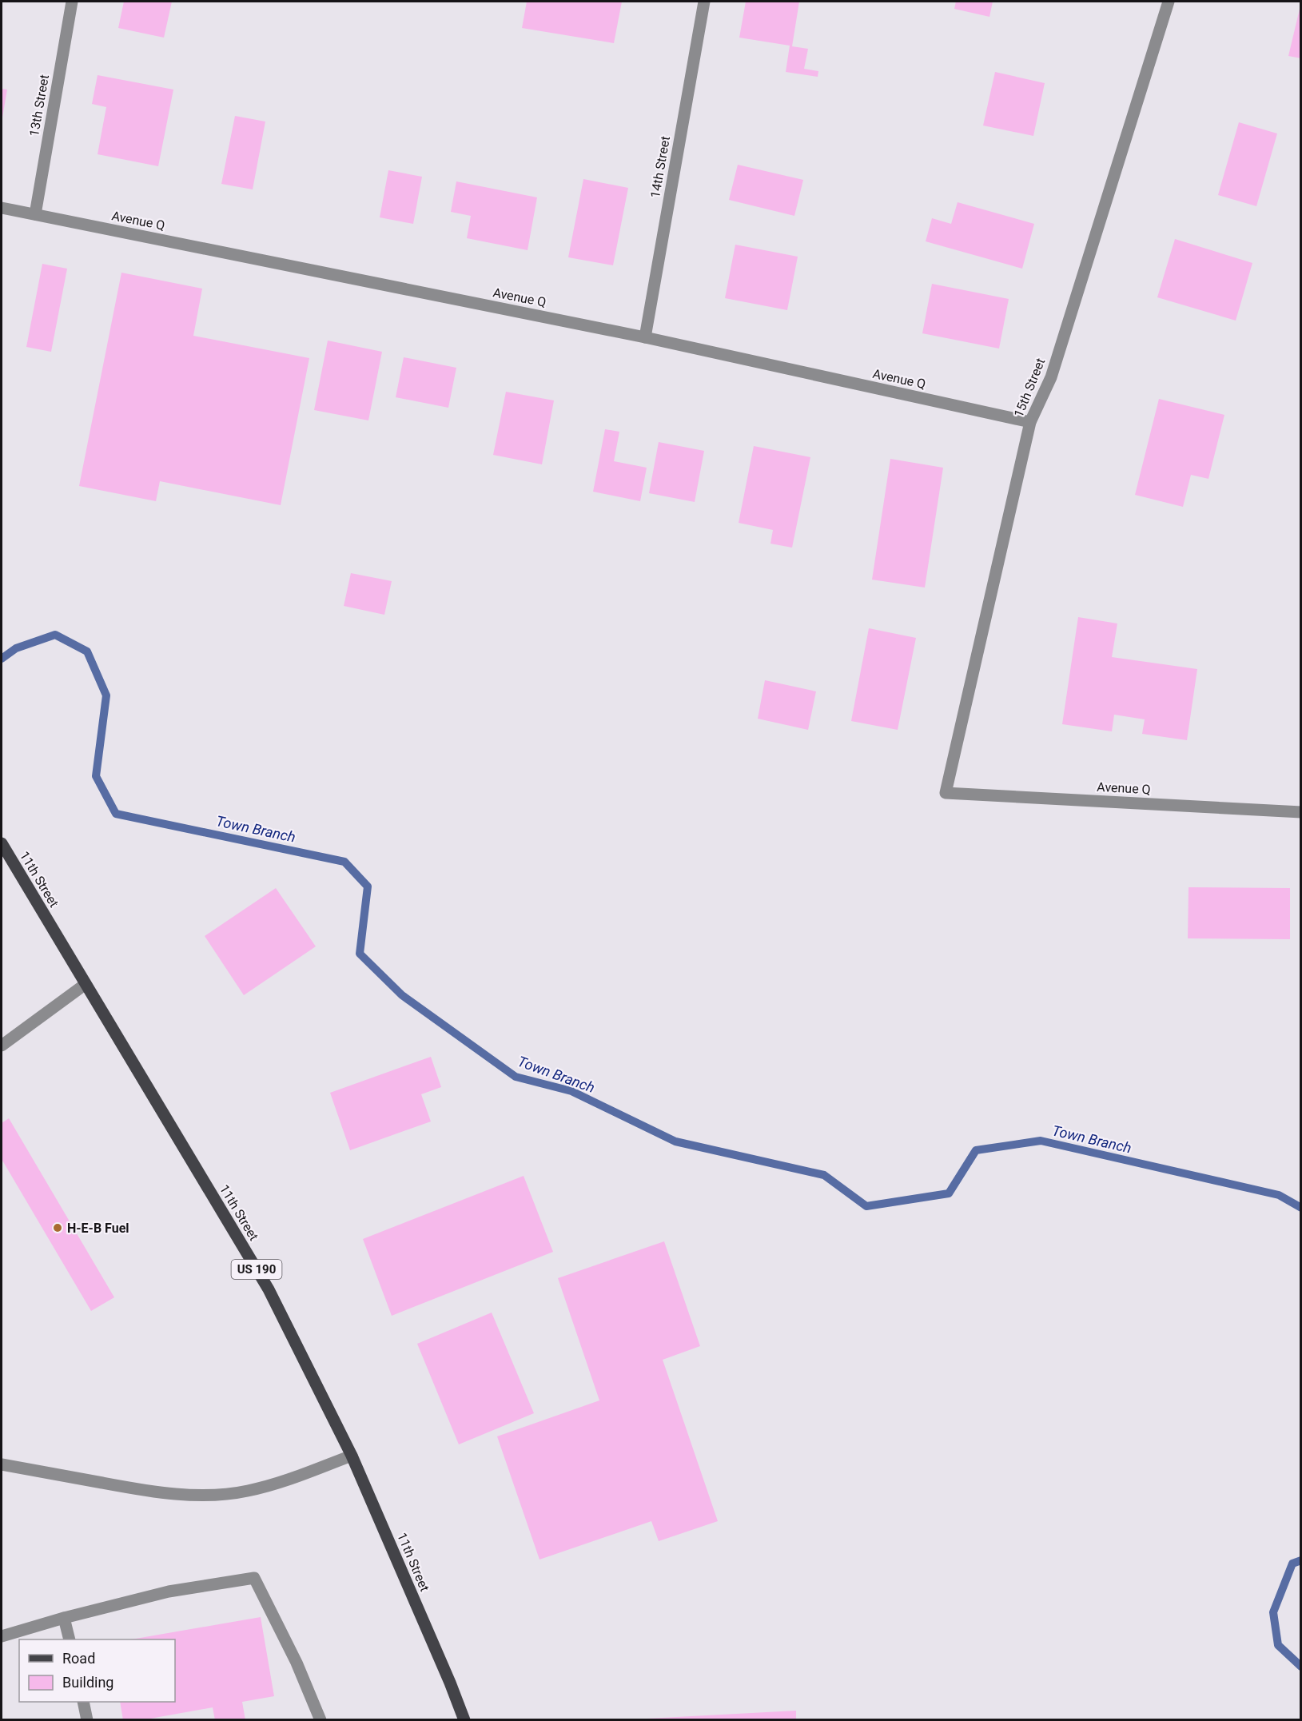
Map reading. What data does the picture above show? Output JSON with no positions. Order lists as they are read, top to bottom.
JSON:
{
  "streets": {
    "main road": ["11th Street", "US 190"],
    "street": [
      "13th Street",
      "14th Street",
      "Avenue Q",
      "15th Street"
    ]
  },
  "crossings": [
    ["13th Street", "Avenue Q"],
    ["14th Street", "Avenue Q"],
    ["Avenue Q", "15th Street"]
  ],
  "water": ["Town Branch"],
  "places": ["H-E-B Fuel"],
  "legend": ["Road", "Building"]
}
